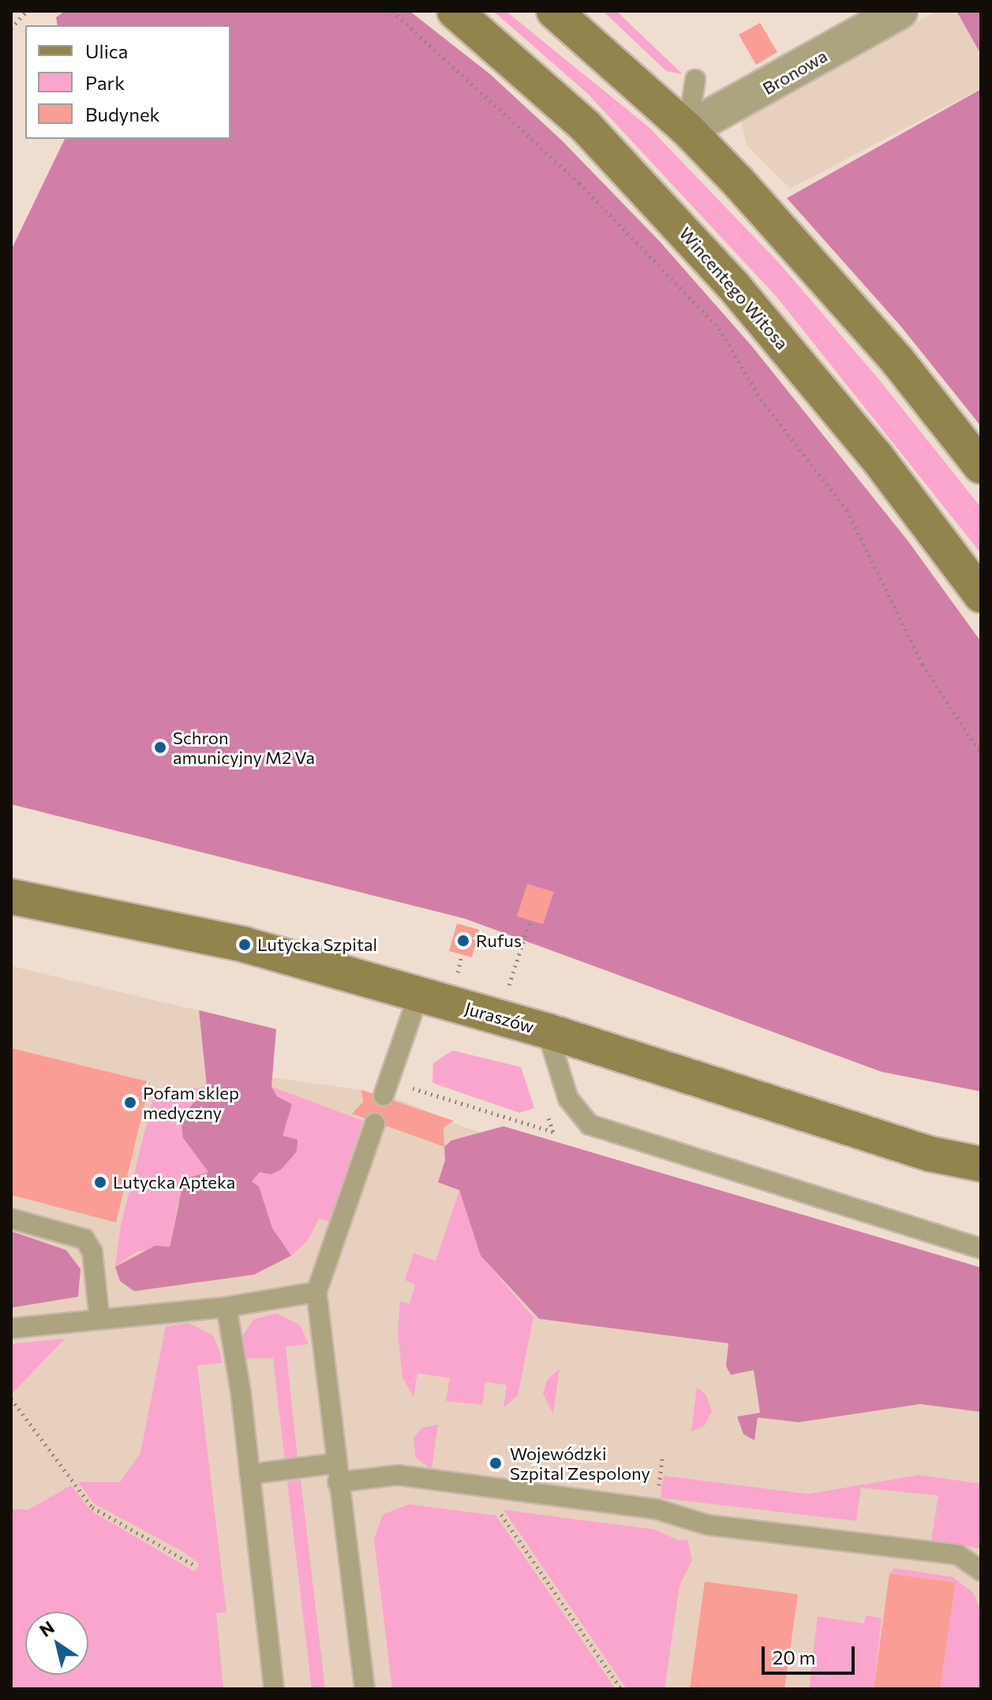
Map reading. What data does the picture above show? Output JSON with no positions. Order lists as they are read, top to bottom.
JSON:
{
  "streets": {
    "main road": ["Wincentego Witosa", "Juraszów"],
    "street": ["Bronowa"]
  },
  "places": [
    "Schron amunicyjny M2 Va",
    "Rufus",
    "Lutycka Szpital",
    "Pofam sklep medyczny",
    "Lutycka Apteka",
    "Wojewódzki Szpital Zespolony"
  ],
  "legend": ["Ulica", "Park", "Budynek"],
  "scale_bar": "20 m",
  "north": "top left"
}
